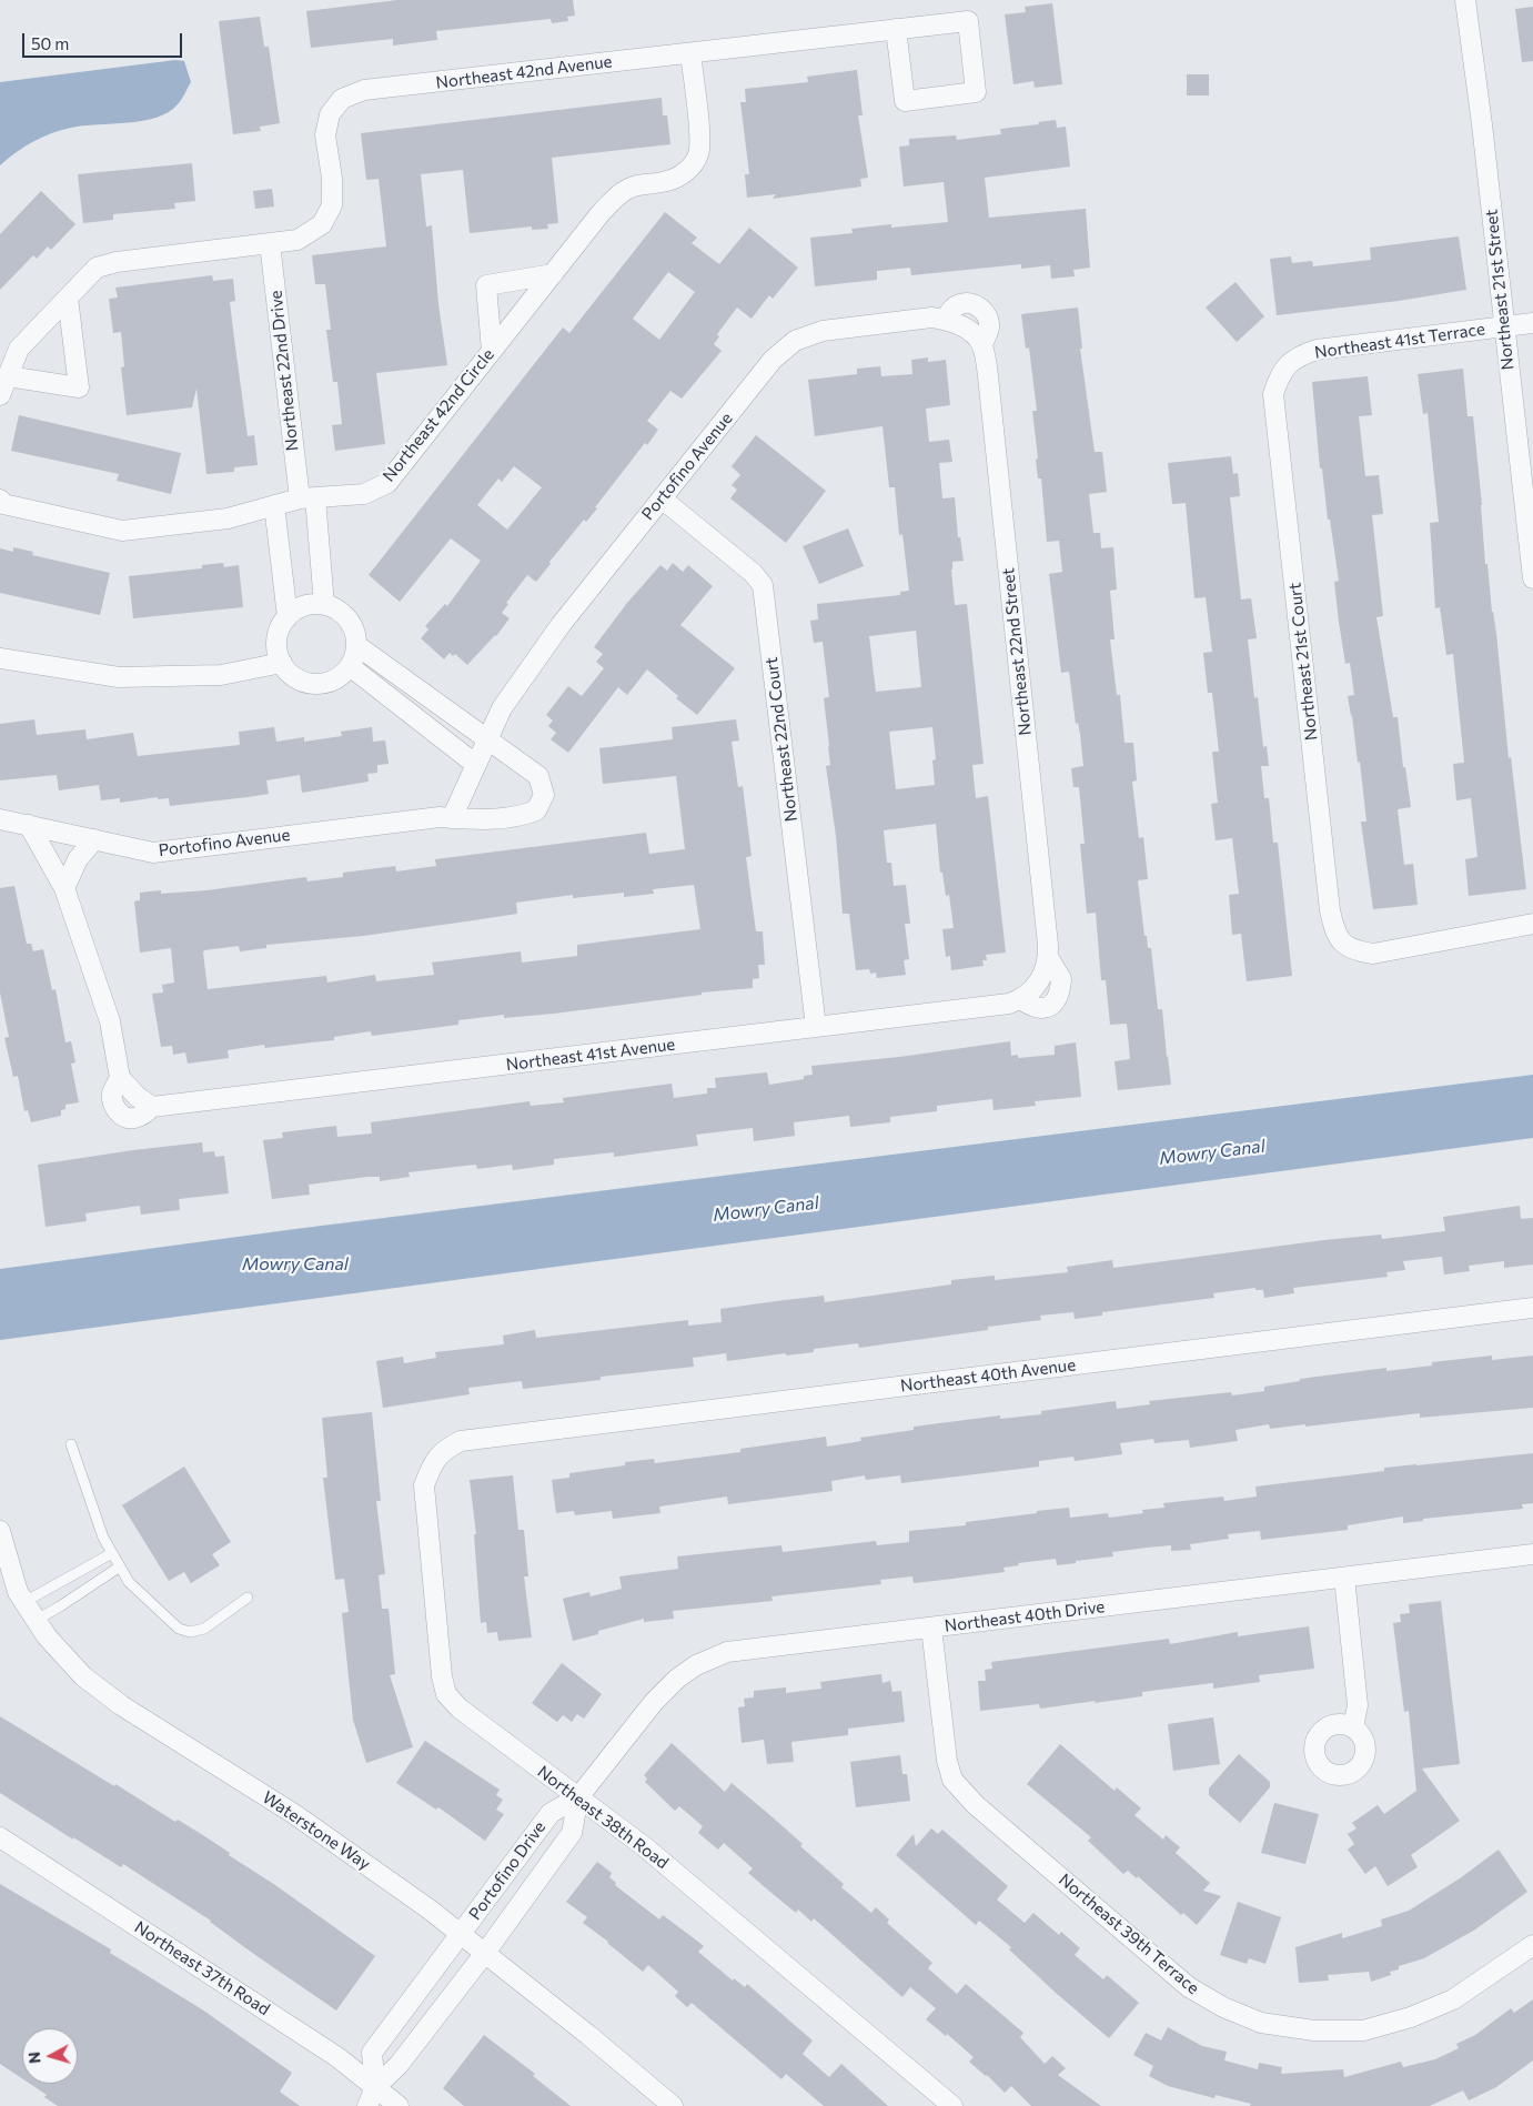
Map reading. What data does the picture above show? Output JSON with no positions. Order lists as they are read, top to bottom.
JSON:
{
  "streets": {
    "street": [
      "Northeast 42nd Avenue",
      "Northeast 21st Street",
      "Northeast 41st Terrace",
      "Northeast 22nd Drive",
      "Northeast 42nd Circle",
      "Portofino Avenue",
      "Northeast 22nd Street",
      "Northeast 21st Court",
      "Northeast 22nd Court",
      "Northeast 41st Avenue",
      "Northeast 40th Avenue",
      "Northeast 40th Drive",
      "Northeast 38th Road",
      "Waterstone Way",
      "Portofino Drive",
      "Northeast 39th Terrace",
      "Northeast 37th Road"
    ]
  },
  "crossings": [
    ["Northeast 42nd Avenue", "Northeast 22nd Drive"],
    ["Northeast 42nd Avenue", "Northeast 42nd Circle"],
    ["Northeast 21st Street", "Northeast 41st Terrace"],
    ["Northeast 41st Terrace", "Northeast 21st Court"],
    ["Northeast 22nd Drive", "Northeast 42nd Circle"],
    ["Portofino Avenue", "Northeast 22nd Street"],
    ["Portofino Avenue", "Northeast 22nd Court"],
    ["Northeast 22nd Street", "Northeast 41st Avenue"],
    ["Northeast 22nd Court", "Northeast 41st Avenue"],
    ["Northeast 40th Avenue", "Northeast 38th Road"],
    ["Northeast 40th Drive", "Northeast 38th Road"],
    ["Northeast 40th Drive", "Portofino Drive"],
    ["Northeast 40th Drive", "Northeast 39th Terrace"],
    ["Northeast 38th Road", "Portofino Drive"],
    ["Waterstone Way", "Portofino Drive"],
    ["Portofino Drive", "Northeast 37th Road"]
  ],
  "water": ["Mowry Canal"],
  "scale_bar": "50 m",
  "north": "left"
}
